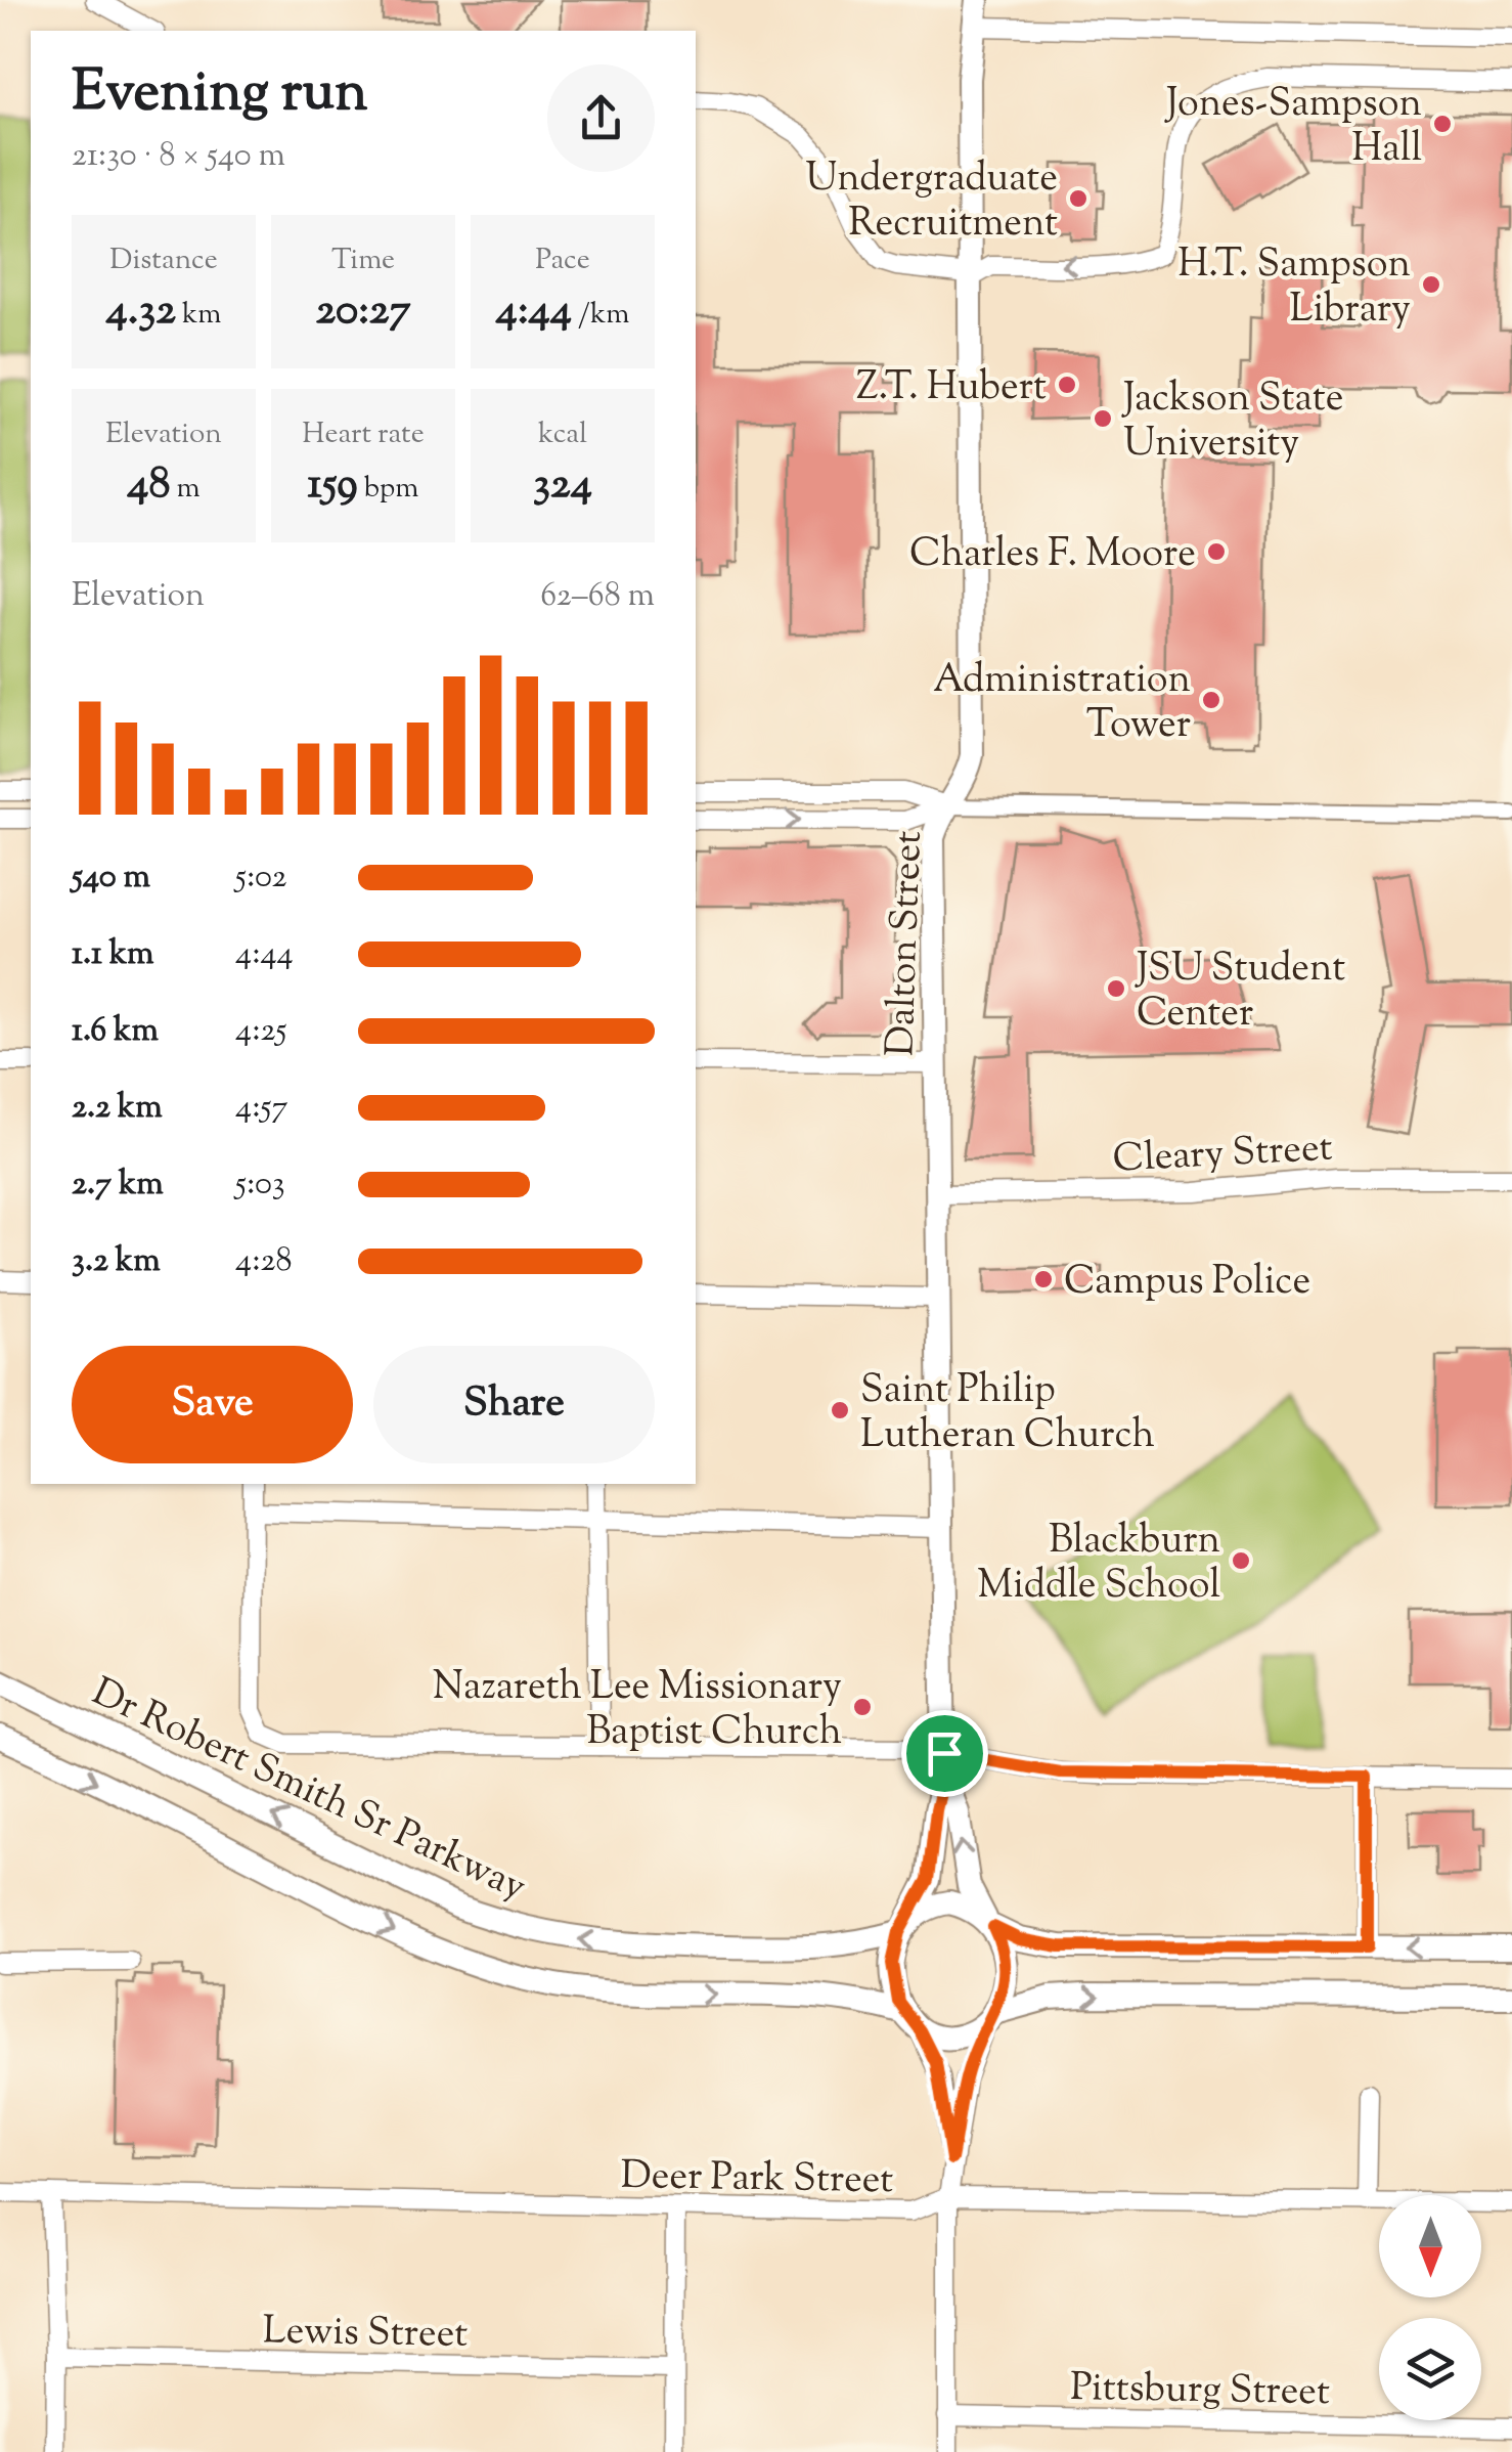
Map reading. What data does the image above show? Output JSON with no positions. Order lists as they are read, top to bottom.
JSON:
{
  "streets": {
    "street": [
      "Dalton Street",
      "Cleary Street",
      "Dr Robert Smith Sr Parkway",
      "Deer Park Street",
      "Lewis Street",
      "Pittsburg Street"
    ]
  },
  "crossings": [
    ["Dalton Street", "Cleary Street"],
    ["Dalton Street", "Dr Robert Smith Sr Parkway"]
  ],
  "places": [
    "Jones-Sampson Hall",
    "Undergraduate Recruitment",
    "H.T. Sampson Library",
    "Z.T. Hubert",
    "Jackson State University",
    "Charles F. Moore",
    "Administration Tower",
    "JSU Student Center",
    "Campus Police",
    "Saint Philip Lutheran Church",
    "Blackburn Middle School",
    "Nazareth Lee Missionary Baptist Church"
  ],
  "north": "bottom",
  "page": {
    "heading": ["Evening run", "21:30 · 8 × 540 m"],
    "stats": [
      ["Distance", "4.32 km"],
      ["Time", "20:27"],
      ["Pace", "4:44 /km"],
      ["Elevation", "48 m"],
      ["Heart rate", "159 bpm"],
      ["kcal", "324"]
    ],
    "chart": ["Elevation", "62–68 m"],
    "list": [
      {
        "name": "540 m",
        "note": "5:02"
      },
      {
        "name": "1.1 km",
        "note": "4:44"
      },
      {
        "name": "1.6 km",
        "note": "4:25"
      },
      {
        "name": "2.2 km",
        "note": "4:57"
      },
      {
        "name": "2.7 km",
        "note": "5:03"
      },
      {
        "name": "3.2 km",
        "note": "4:28"
      }
    ],
    "buttons": ["Save", "Share"]
  }
}
